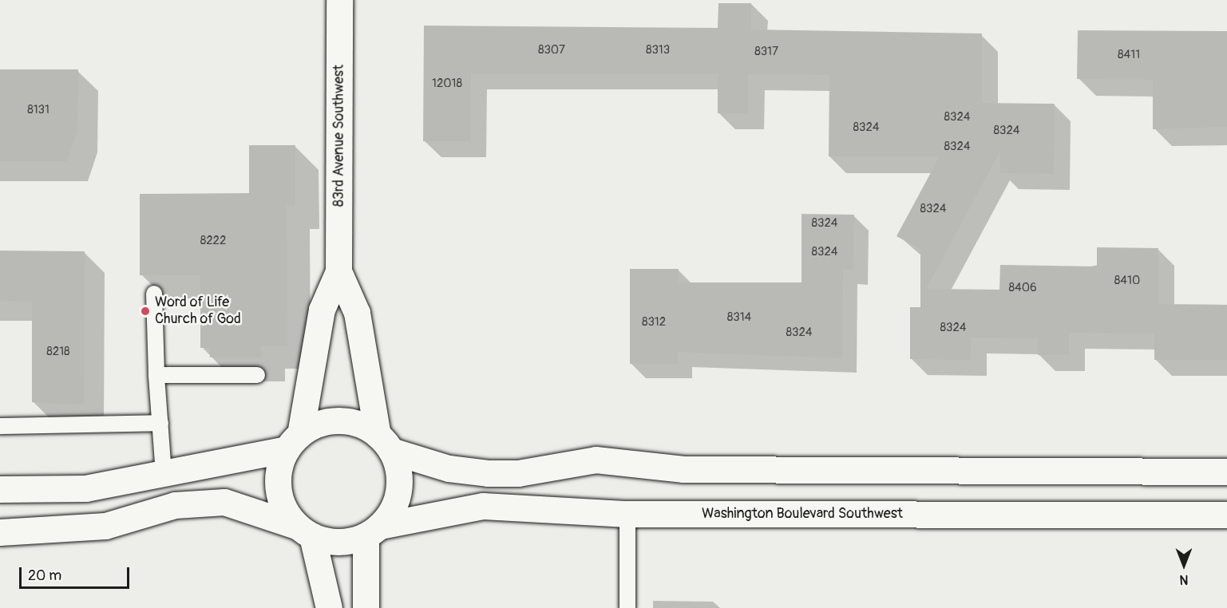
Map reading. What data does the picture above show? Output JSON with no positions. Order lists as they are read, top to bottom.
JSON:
{
  "streets": {
    "main road": ["83rd Avenue Southwest", "Washington Boulevard Southwest"]
  },
  "crossings": [
    ["83rd Avenue Southwest", "Washington Boulevard Southwest"]
  ],
  "places": ["Word of Life Church of God"],
  "house_numbers": [
    "8307",
    "8313",
    "8317",
    "8411",
    "12018",
    "8131",
    "8324",
    "8324",
    "8324",
    "8324",
    "8324",
    "8324",
    "8222",
    "8324",
    "8410",
    "8406",
    "8314",
    "8312",
    "8324",
    "8324",
    "8218"
  ],
  "scale_bar": "20 m",
  "north": "bottom"
}
